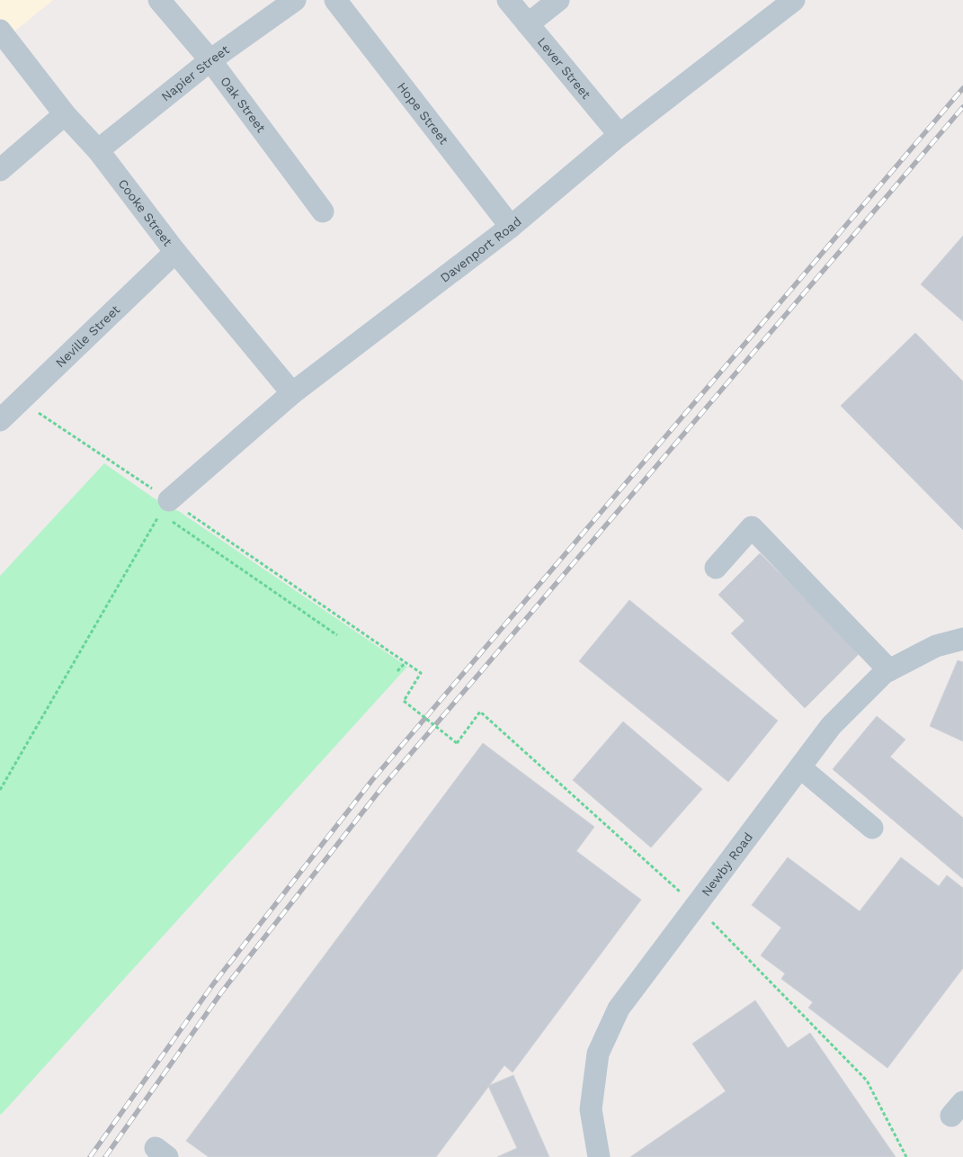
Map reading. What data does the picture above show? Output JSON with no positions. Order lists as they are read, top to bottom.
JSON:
{
  "streets": {
    "street": [
      "Lever Street",
      "Napier Street",
      "Oak Street",
      "Hope Street",
      "Cooke Street",
      "Davenport Road",
      "Neville Street",
      "Newby Road"
    ]
  },
  "crossings": [
    ["Lever Street", "Davenport Road"],
    ["Napier Street", "Oak Street"],
    ["Napier Street", "Cooke Street"],
    ["Hope Street", "Davenport Road"],
    ["Cooke Street", "Davenport Road"],
    ["Cooke Street", "Neville Street"]
  ]
}
